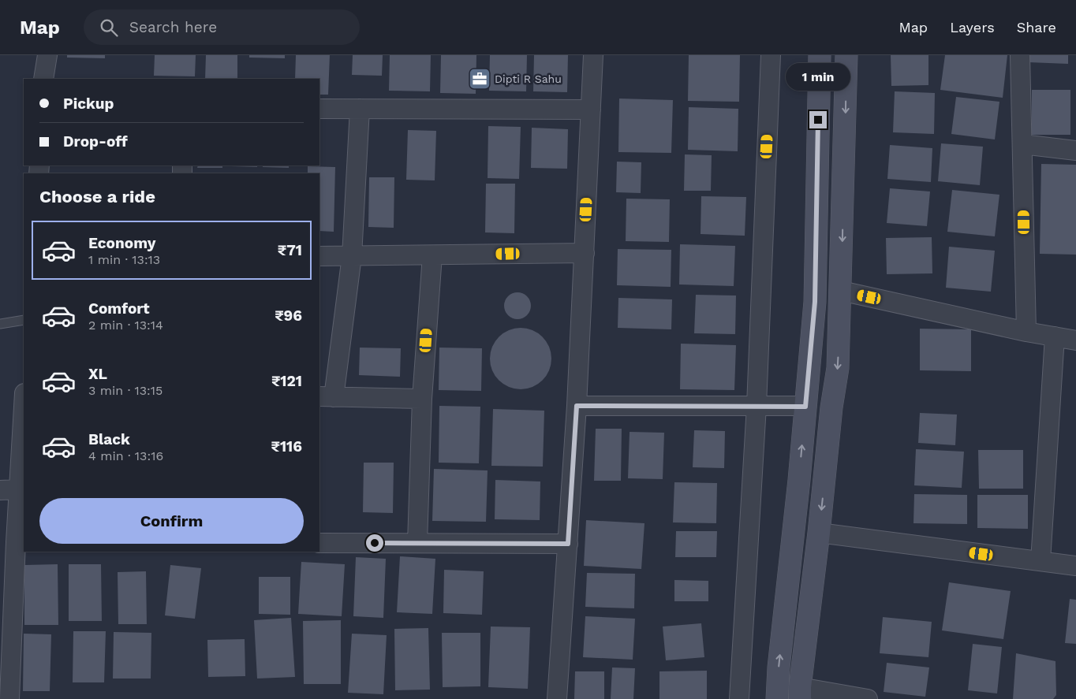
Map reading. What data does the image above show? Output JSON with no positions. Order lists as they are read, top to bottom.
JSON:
{
  "places": {
    "office": ["Dipti R Sahu"]
  },
  "page": {
    "header": "Map",
    "search": "Search here",
    "nav": ["Map", "Layers", "Share"],
    "bubble": "1 min",
    "banner": ["Pickup", "Drop-off"],
    "heading": "Choose a ride",
    "list": [
      {
        "name": "Economy",
        "note": "1 min · 13:13",
        "value": "₹71"
      },
      {
        "name": "Comfort",
        "note": "2 min · 13:14",
        "value": "₹96"
      },
      {
        "name": "XL",
        "note": "3 min · 13:15",
        "value": "₹121"
      },
      {
        "name": "Black",
        "note": "4 min · 13:16",
        "value": "₹116"
      }
    ],
    "buttons": "Confirm"
  }
}
